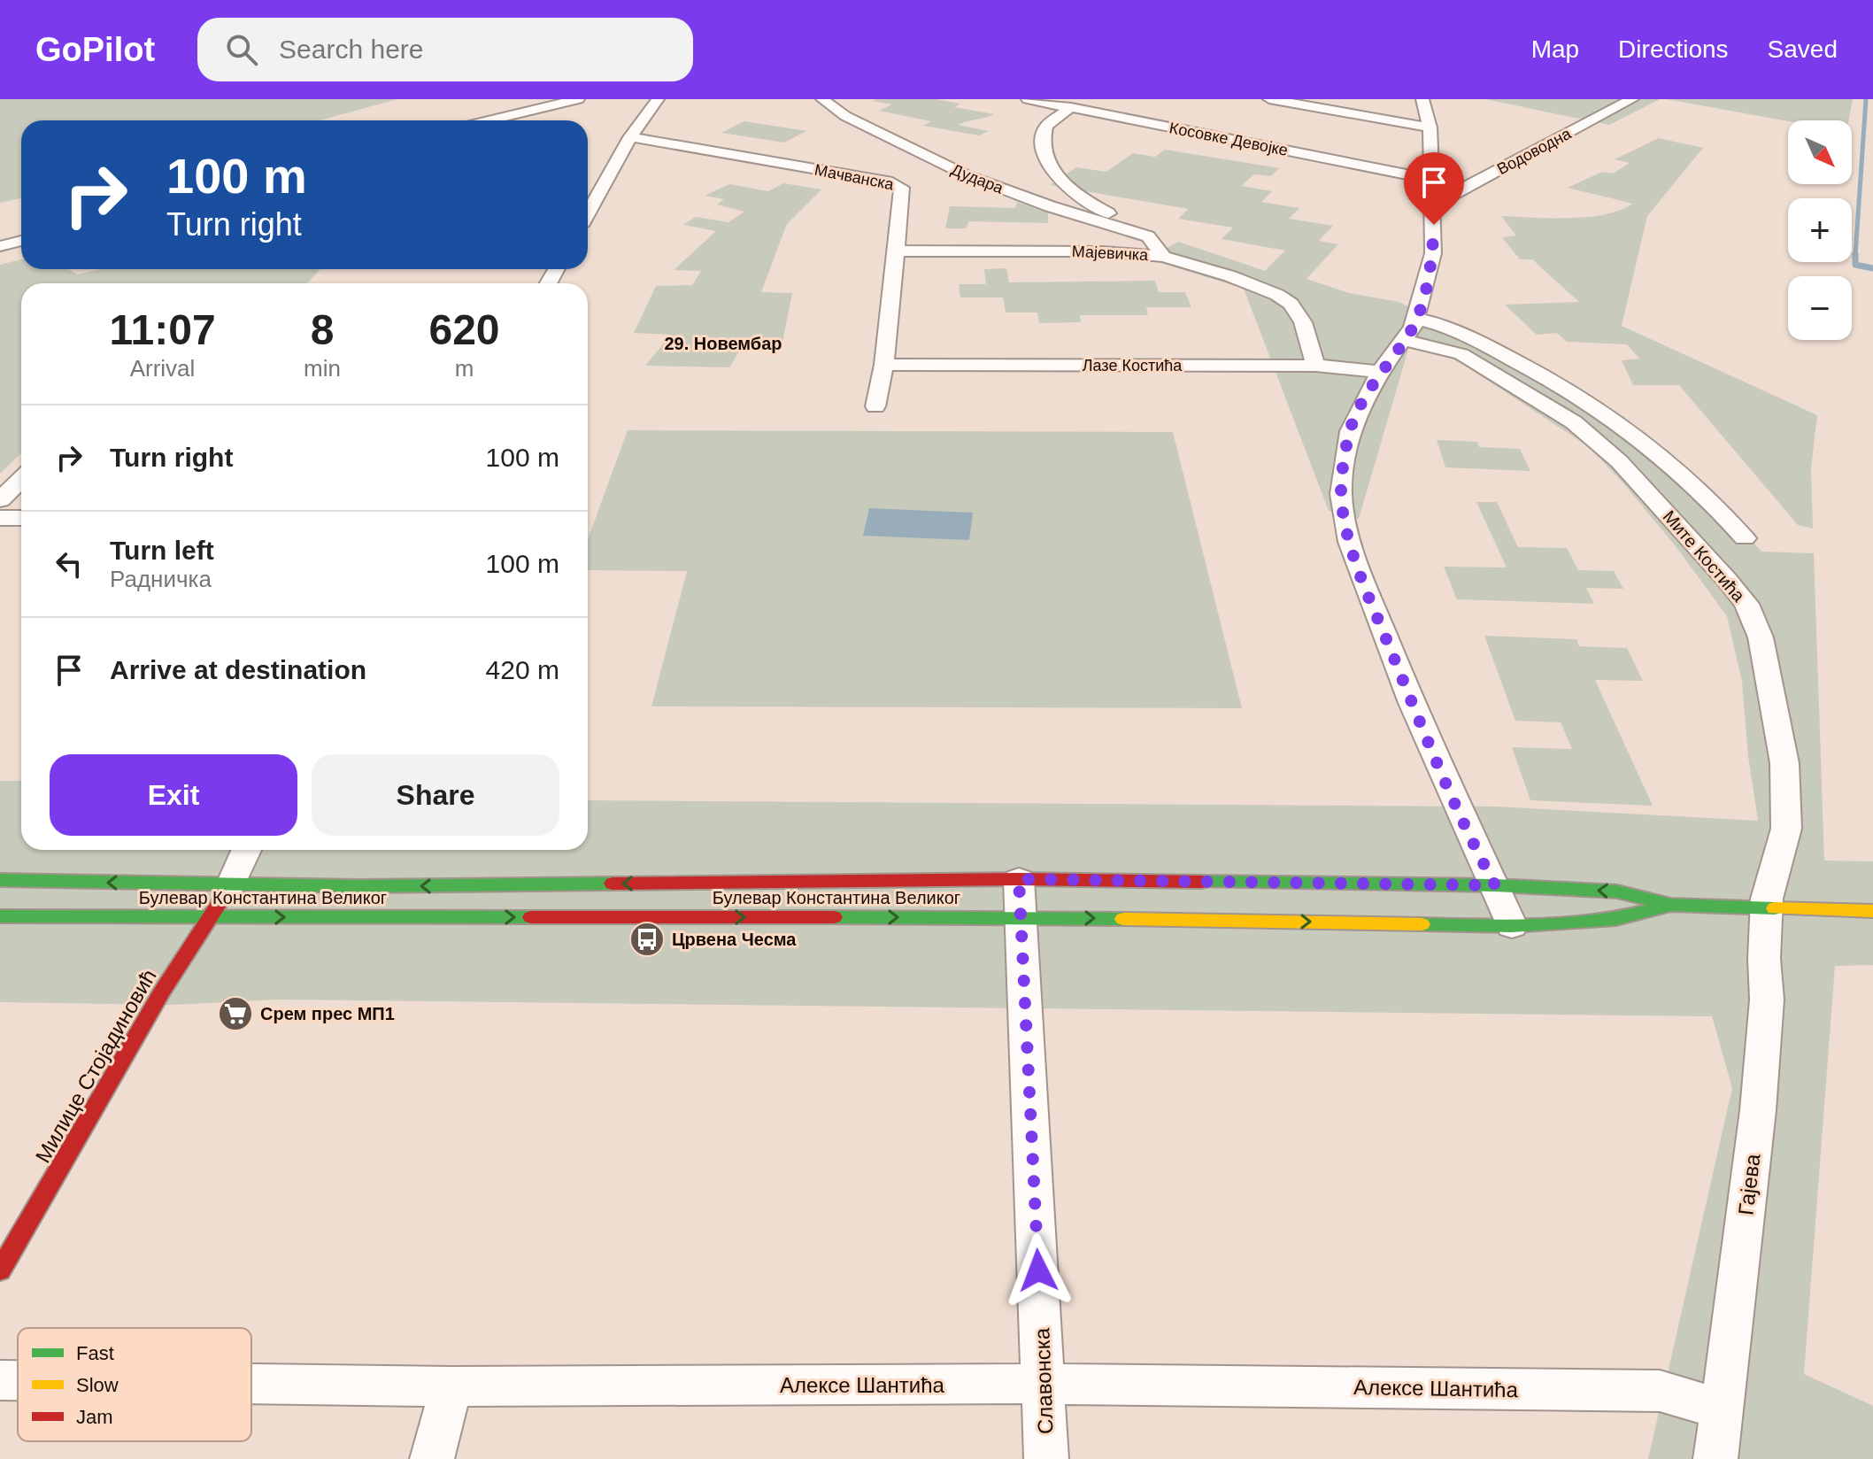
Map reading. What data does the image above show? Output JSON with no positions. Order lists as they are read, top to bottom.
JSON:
{
  "streets": {
    "main road": ["Булевар Константина Великог", "Милице Стојадиновић"],
    "street": [
      "Косовке Девојке",
      "Водоводна",
      "Мачванска",
      "Дудара",
      "Мајевичка",
      "Лазе Костића",
      "Мите Костића",
      "Гајева",
      "Славонска",
      "Алексе Шантића"
    ]
  },
  "crossings": [
    ["Косовке Девојке", "Водоводна"],
    ["Мачванска", "Мајевичка"],
    ["Мачванска", "Лазе Костића"],
    ["Мајевичка", "Лазе Костића"],
    ["Мите Костића", "Булевар Константина Великог"],
    ["Мите Костића", "Гајева"],
    ["Булевар Константина Великог", "Милице Стојадиновић"],
    ["Булевар Константина Великог", "Гајева"],
    ["Булевар Константина Великог", "Славонска"],
    ["Гајева", "Алексе Шантића"],
    ["Славонска", "Алексе Шантића"]
  ],
  "districts": ["29. Новембар"],
  "places": {
    "bus stop": ["Црвена Чесма"],
    "supermarket": ["Срем прес МП1"]
  },
  "legend": ["Fast", "Slow", "Jam"],
  "north": "bottom right",
  "page": {
    "header": "GoPilot",
    "search": "Search here",
    "nav": ["Map", "Directions", "Saved"],
    "map_buttons": ["+", "−"],
    "turn": ["100 m", "Turn right"],
    "eta": [
      "11:07",
      "Arrival",
      "8",
      "min",
      "620",
      "m"
    ],
    "list": [
      {
        "name": "Turn right",
        "value": "100 m"
      },
      {
        "name": "Turn left",
        "note": "Радничка",
        "value": "100 m"
      },
      {
        "name": "Arrive at destination",
        "value": "420 m"
      }
    ],
    "buttons": ["Exit", "Share"]
  }
}
